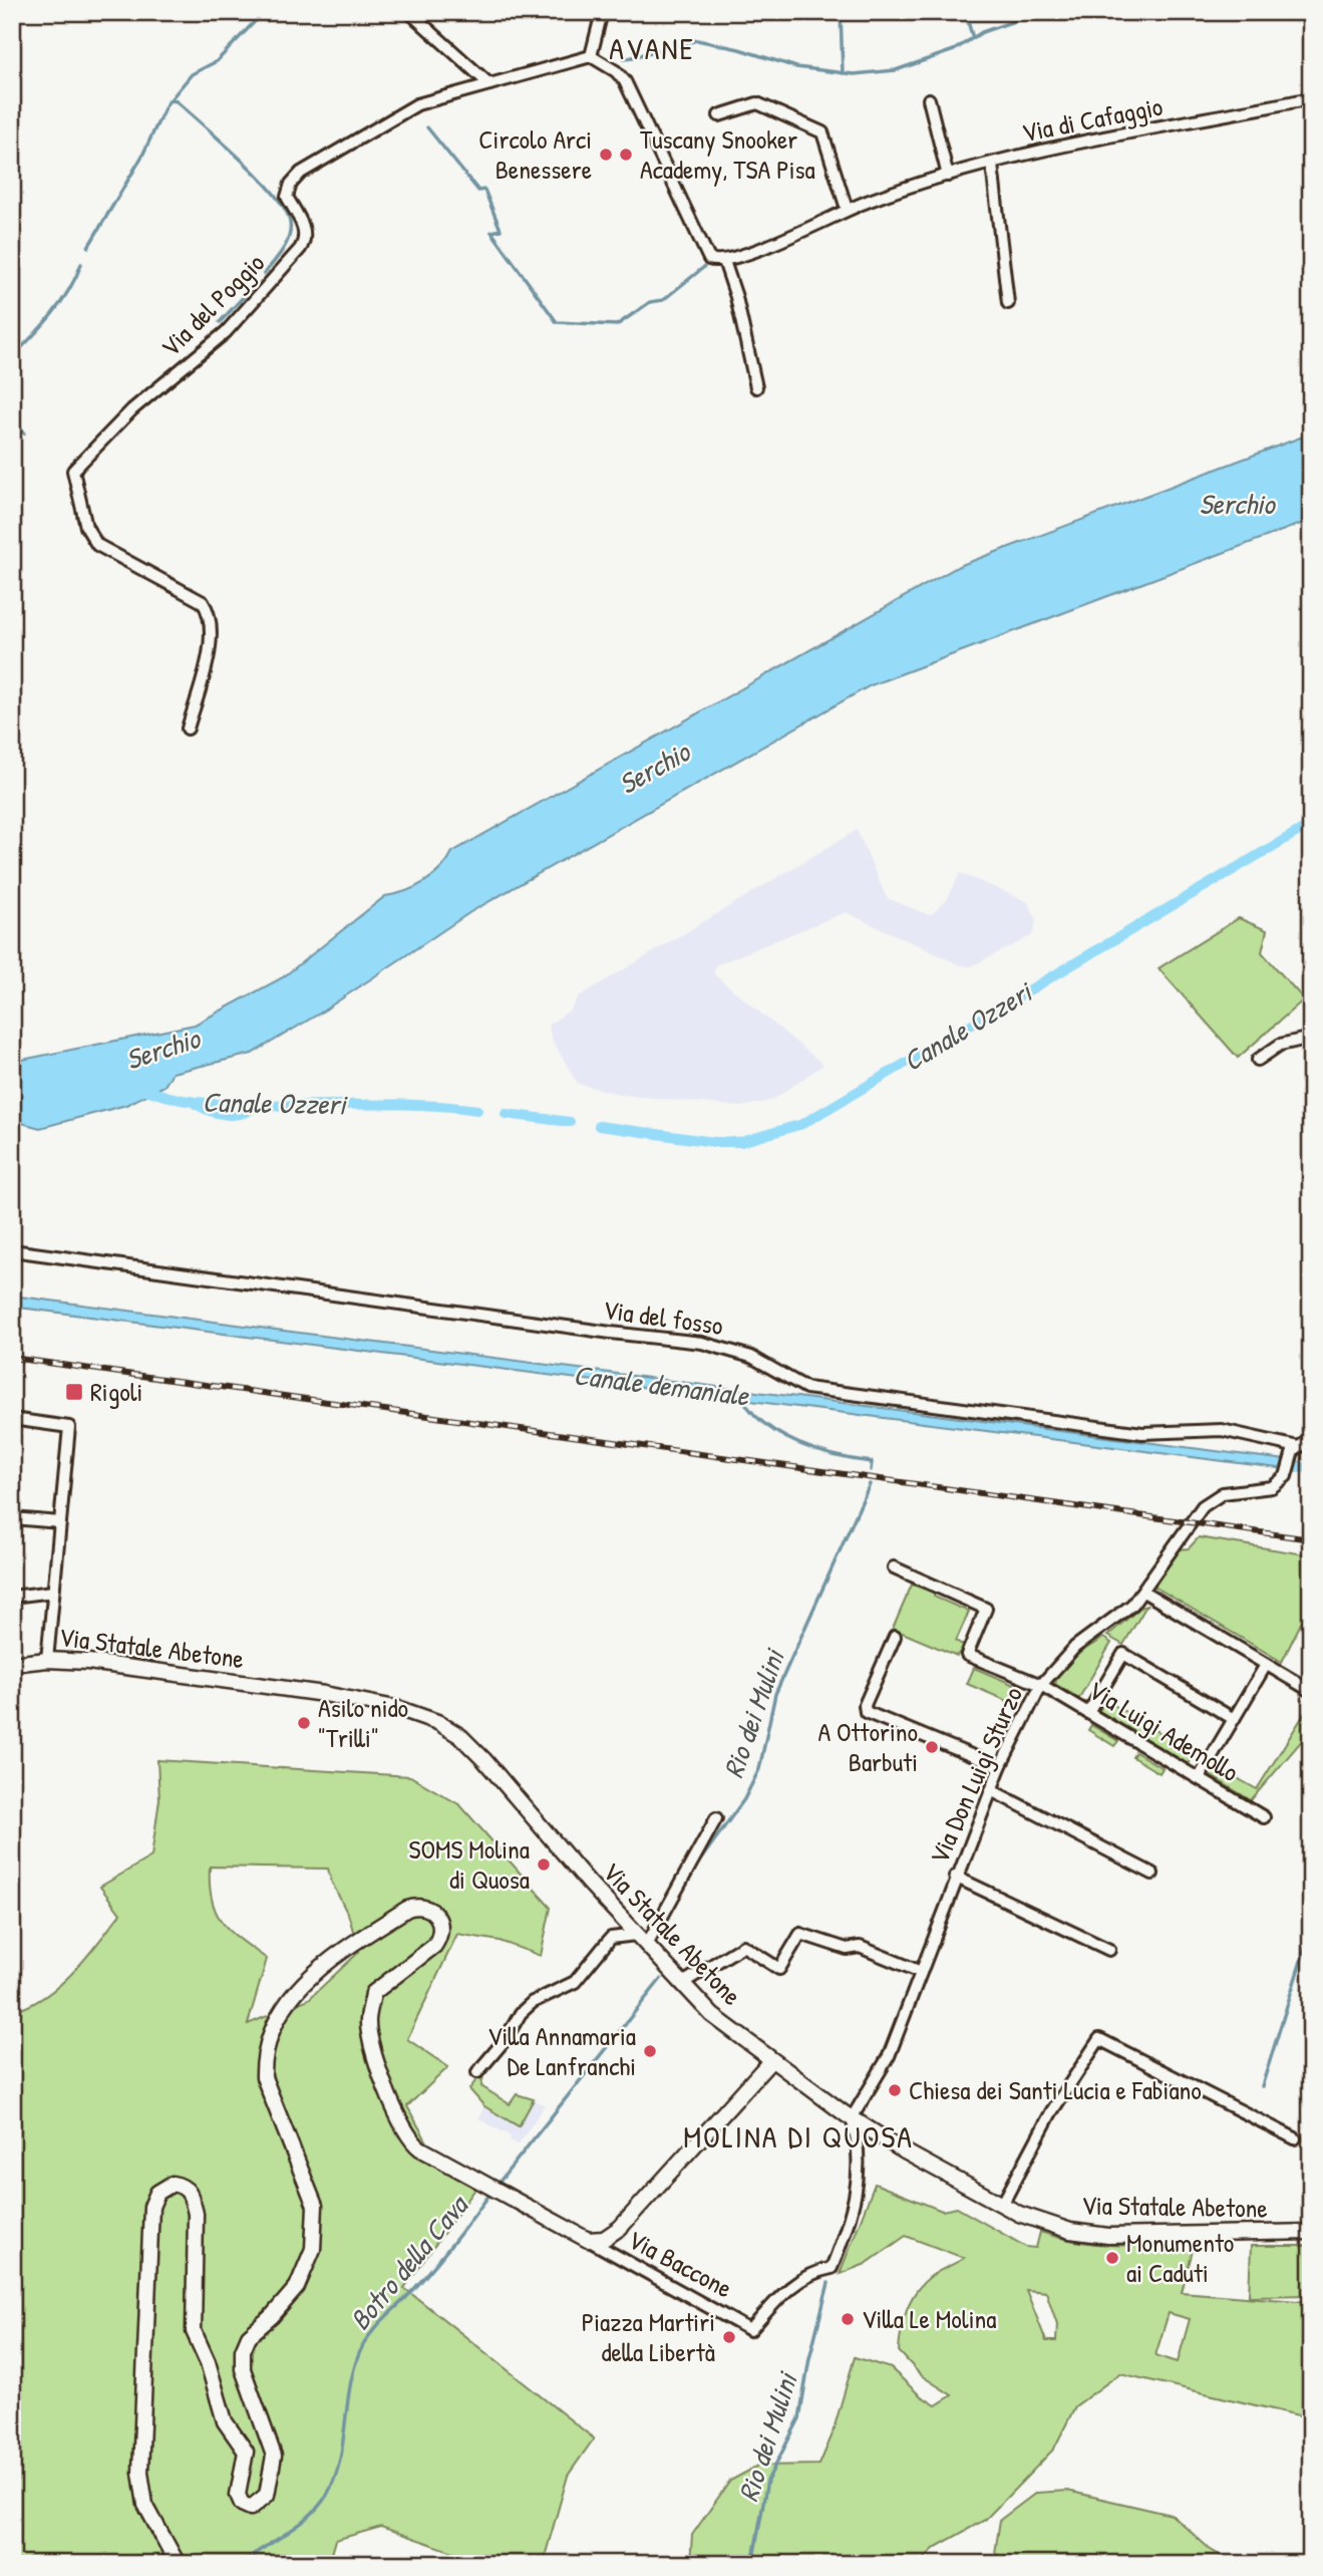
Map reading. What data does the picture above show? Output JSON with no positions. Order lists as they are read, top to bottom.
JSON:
{
  "streets": {
    "street": [
      "Via di Cafaggio",
      "Via del Poggio",
      "Via del fosso",
      "Via Statale Abetone",
      "Via Luigi Ademollo",
      "Via Don Luigi Sturzo",
      "Via Baccone"
    ]
  },
  "crossings": [
    ["Via del fosso", "Via Don Luigi Sturzo"],
    ["Via Statale Abetone", "Via Don Luigi Sturzo"],
    ["Via Statale Abetone", "Via Baccone"],
    ["Via Luigi Ademollo", "Via Don Luigi Sturzo"],
    ["Via Don Luigi Sturzo", "Via Baccone"]
  ],
  "districts": ["AVANE", "MOLINA DI QUOSA"],
  "water": [
    "Serchio",
    "Canale Ozzeri",
    "Canale demaniale",
    "Rio dei Mulini",
    "Botro della Cava"
  ],
  "places": {
    "other": [
      "Circolo Arci Benessere",
      "Tuscany Snooker Academy, TSA Pisa",
      "Asilo nido \"Trilli\"",
      "A Ottorino Barbuti",
      "SOMS Molina di Quosa",
      "Villa Annamaria De Lanfranchi",
      "Chiesa dei Santi Lucia e Fabiano",
      "Monumento ai Caduti",
      "Villa Le Molina",
      "Piazza Martiri della Libertà"
    ],
    "transit": ["Rigoli"]
  }
}
